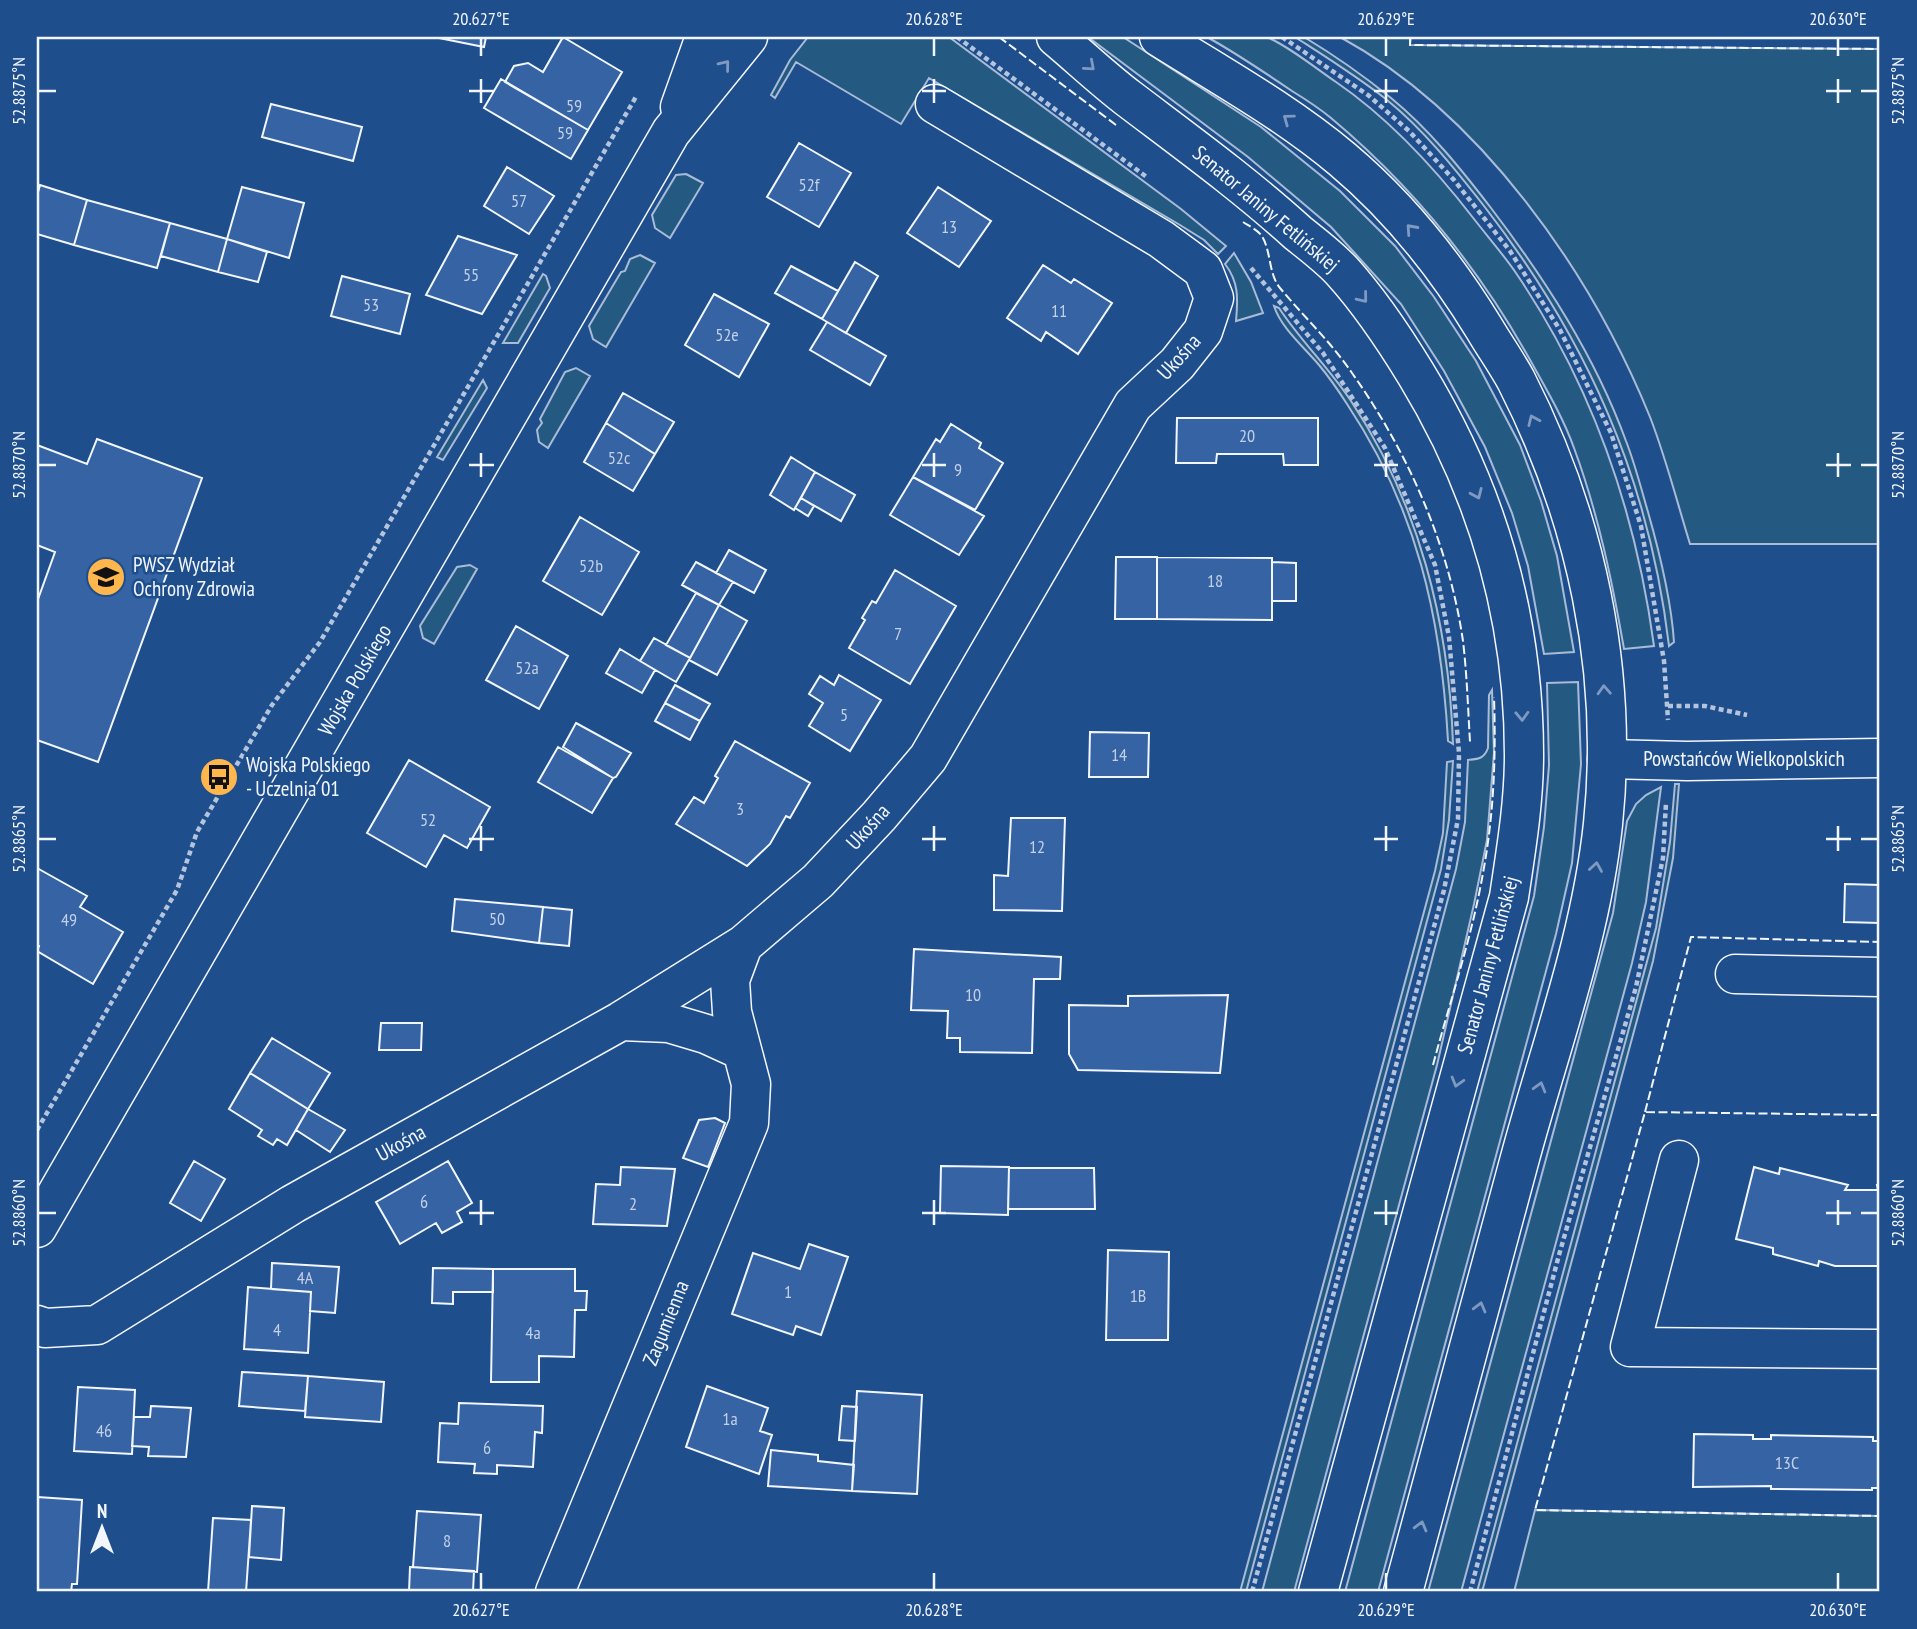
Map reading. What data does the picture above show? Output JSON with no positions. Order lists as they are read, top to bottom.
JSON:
{
  "streets": {
    "street": [
      "Senator Janiny Fetlińskiej",
      "Ukośna",
      "Wojska Polskiego",
      "Powstańców Wielkopolskich",
      "Zagumienna"
    ]
  },
  "crossings": [
    ["Ukośna", "Zagumienna"]
  ],
  "places": {
    "school or university": ["PWSZ Wydział Ochrony Zdrowia"],
    "bus stop": ["Wojska Polskiego - Uczelnia 01"]
  },
  "house_numbers": [
    "59",
    "59",
    "52f",
    "57",
    "13",
    "55",
    "53",
    "11",
    "52e",
    "20",
    "52c",
    "9",
    "52b",
    "18",
    "7",
    "52a",
    "5",
    "14",
    "3",
    "52",
    "12",
    "50",
    "49",
    "10",
    "6",
    "2",
    "4A",
    "1",
    "1B",
    "4",
    "4a",
    "1a",
    "46",
    "6",
    "13C",
    "8"
  ],
  "north": "top",
  "coordinates": [
    "20.627°E",
    "20.628°E",
    "20.629°E",
    "20.630°E",
    "52.8875°N",
    "52.8870°N",
    "52.8865°N",
    "52.8860°N"
  ]
}
